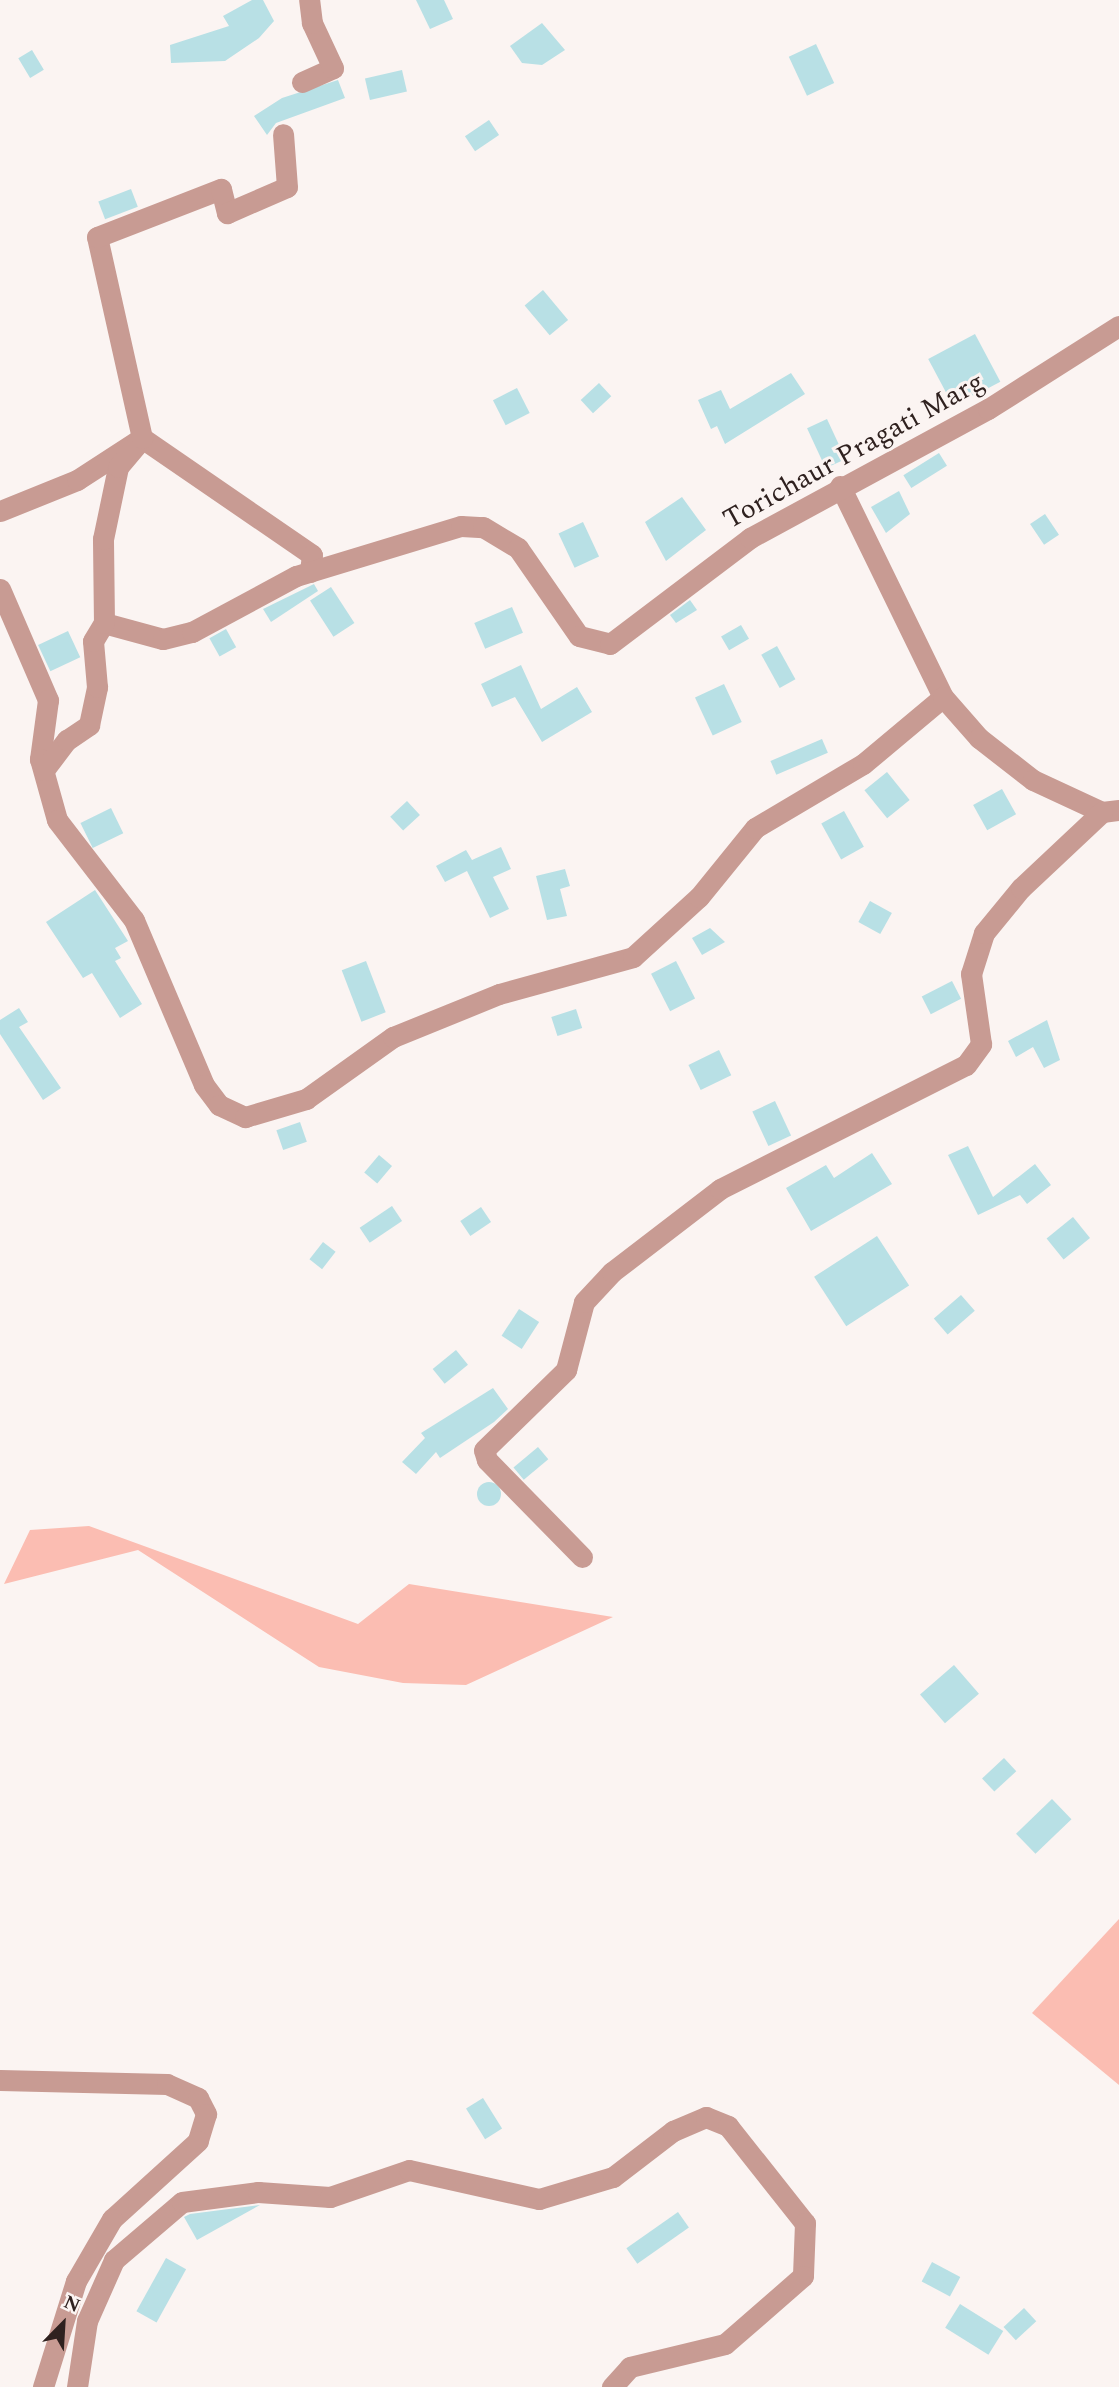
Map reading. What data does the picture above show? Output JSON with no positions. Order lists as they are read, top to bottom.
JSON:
{
  "streets": {
    "street": ["Torichaur Pragati Marg"]
  },
  "north": "top right"
}
